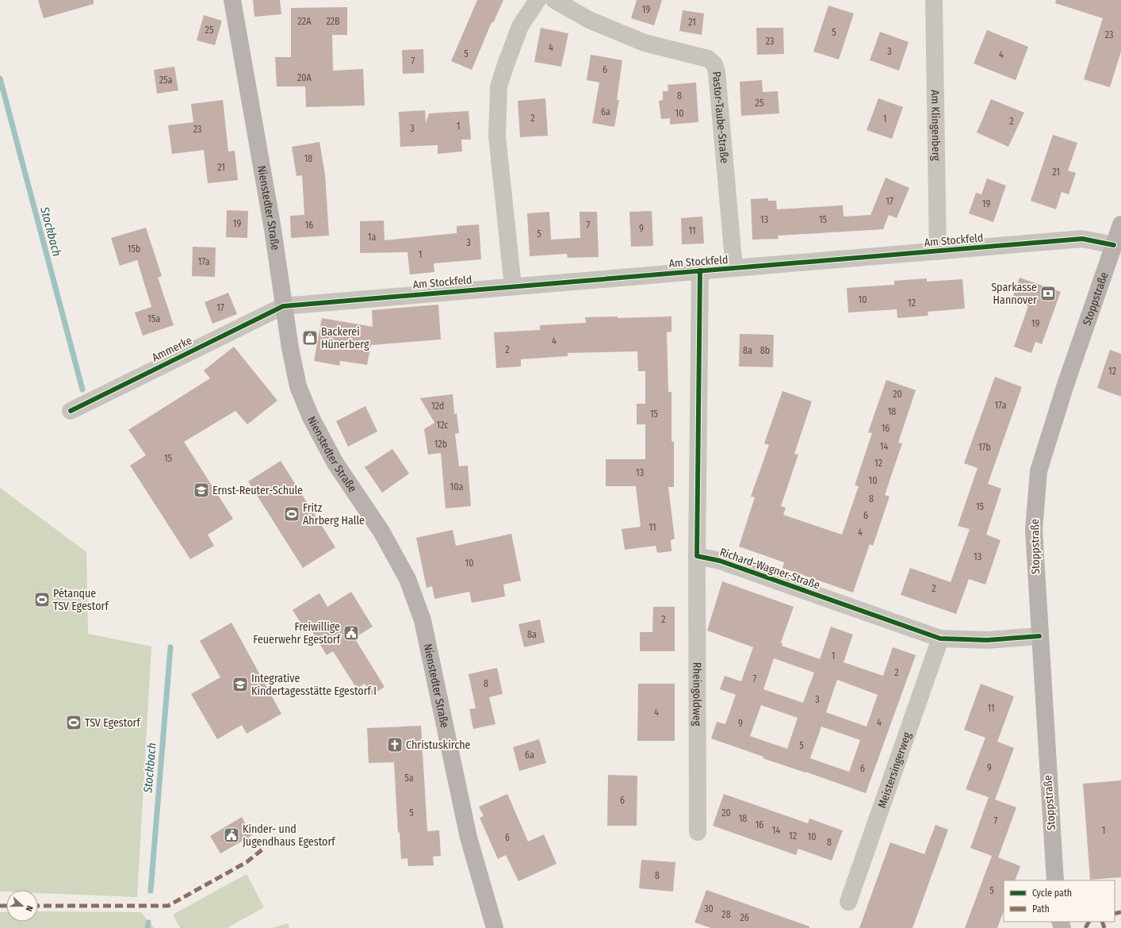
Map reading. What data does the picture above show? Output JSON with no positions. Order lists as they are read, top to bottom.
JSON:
{
  "streets": {
    "main road": ["Nienstedter Straße", "Stoppstraße"],
    "street": [
      "Pastor-Taube-Straße",
      "Am Klingenberg",
      "Am Stockfeld",
      "Ammerke",
      "Richard-Wagner-Straße",
      "Rheingoldweg",
      "Meistersingerweg"
    ]
  },
  "crossings": [
    ["Pastor-Taube-Straße", "Am Stockfeld"],
    ["Am Klingenberg", "Am Stockfeld"],
    ["Nienstedter Straße", "Am Stockfeld"],
    ["Nienstedter Straße", "Ammerke"],
    ["Am Stockfeld", "Stoppstraße"],
    ["Am Stockfeld", "Ammerke"],
    ["Stoppstraße", "Richard-Wagner-Straße"],
    ["Richard-Wagner-Straße", "Rheingoldweg"],
    ["Richard-Wagner-Straße", "Meistersingerweg"]
  ],
  "water": ["Stockbach"],
  "places": {
    "bank": ["Sparkasse Hannover"],
    "shop": ["Backerei Hünerberg"],
    "school or university": ["Ernst-Reuter-Schule", "Integrative Kindertagesstätte Egestorf I"],
    "sports": ["Fritz Ahrberg Halle", "Pétanque TSV Egestorf", "TSV Egestorf"],
    "public building": ["Freiwillige Feuerwehr Egestorf", "Kinder- und Jugendhaus Egestorf"],
    "church": ["Christuskirche"]
  },
  "house_numbers": [
    "19",
    "22A",
    "22B",
    "21",
    "25",
    "5",
    "23",
    "23",
    "4",
    "3",
    "5",
    "4",
    "7",
    "6",
    "20A",
    "25a",
    "8",
    "25",
    "6a",
    "10",
    "2",
    "1",
    "2",
    "1",
    "3",
    "23",
    "18",
    "21",
    "21",
    "17",
    "19",
    "13",
    "15",
    "19",
    "16",
    "7",
    "9",
    "11",
    "5",
    "1a",
    "3",
    "15b",
    "1",
    "17a",
    "10",
    "12",
    "17",
    "15a",
    "19",
    "4",
    "2",
    "8a",
    "8b",
    "12",
    "20",
    "17a",
    "12d",
    "18",
    "15",
    "12c",
    "16",
    "12b",
    "14",
    "17b",
    "15",
    "12",
    "13",
    "10",
    "10a",
    "8",
    "15",
    "6",
    "11",
    "4",
    "13",
    "10",
    "2",
    "2",
    "8a",
    "1",
    "2",
    "7",
    "8",
    "3",
    "11",
    "4",
    "4",
    "9",
    "5",
    "6a",
    "9",
    "6",
    "5a",
    "6",
    "5",
    "20",
    "18",
    "7",
    "16",
    "14",
    "1",
    "12",
    "10",
    "6",
    "8",
    "8",
    "5",
    "30",
    "28",
    "26"
  ],
  "legend": ["Cycle path", "Path"],
  "north": "right"
}
